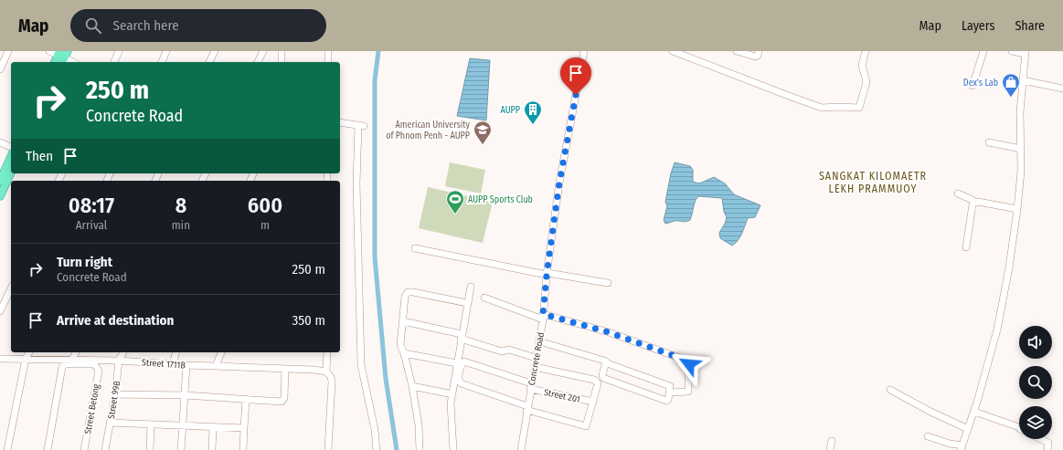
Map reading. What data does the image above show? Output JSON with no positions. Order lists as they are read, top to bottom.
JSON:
{
  "streets": {
    "street": [
      "Concrete Road",
      "Street 1711B",
      "Street 201",
      "Street 99B",
      "Street Betong"
    ]
  },
  "crossings": [
    ["Concrete Road", "Street 201"],
    ["Street 1711B", "Street 99B"]
  ],
  "districts": ["SANGKAT KILOMAETR LEKH PRAMMUOY"],
  "places": {
    "shop": ["Dex's Lab"],
    "building": ["AUPP"],
    "school or university": ["American University of Phnom Penh - AUPP"],
    "sports": ["AUPP Sports Club"]
  },
  "page": {
    "header": "Map",
    "search": "Search here",
    "nav": ["Map", "Layers", "Share"],
    "turn": ["250 m", "Concrete Road"],
    "then": "Then",
    "eta": [
      "08:17",
      "Arrival",
      "8",
      "min",
      "600",
      "m"
    ],
    "list": [
      {
        "name": "Turn right",
        "note": "Concrete Road",
        "value": "250 m"
      },
      {
        "name": "Arrive at destination",
        "value": "350 m"
      }
    ]
  }
}
